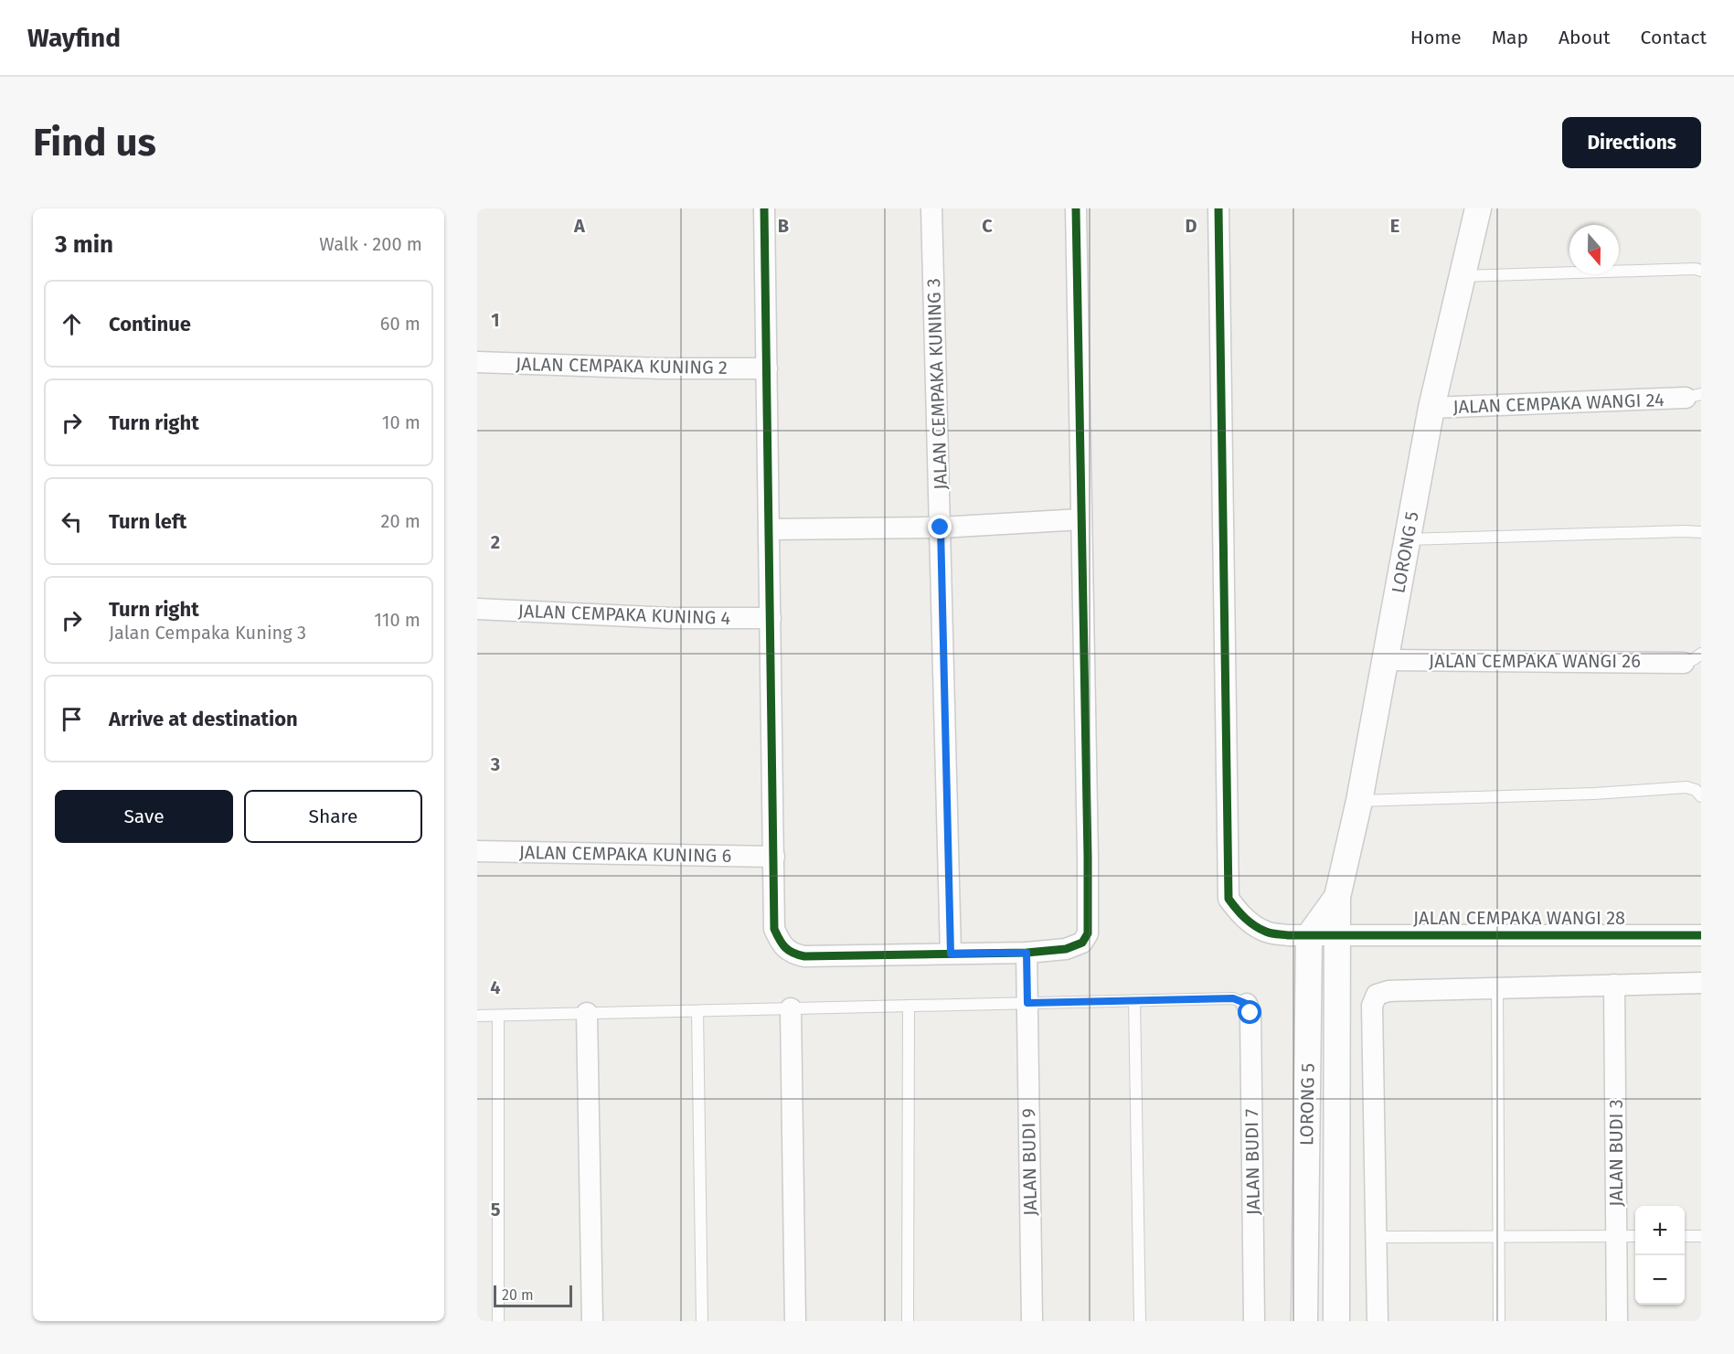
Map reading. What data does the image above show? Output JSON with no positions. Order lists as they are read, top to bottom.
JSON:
{
  "streets": {
    "street": [
      "JALAN CEMPAKA KUNING 2",
      "JALAN CEMPAKA KUNING 3",
      "JALAN CEMPAKA WANGI 24",
      "LORONG 5",
      "JALAN CEMPAKA KUNING 4",
      "JALAN CEMPAKA WANGI 26",
      "JALAN CEMPAKA KUNING 6",
      "JALAN CEMPAKA WANGI 28",
      "JALAN BUDI 3",
      "JALAN BUDI 9",
      "JALAN BUDI 7"
    ]
  },
  "crossings": [
    ["JALAN CEMPAKA WANGI 24", "LORONG 5"],
    ["LORONG 5", "JALAN CEMPAKA WANGI 26"],
    ["LORONG 5", "JALAN CEMPAKA WANGI 28"]
  ],
  "scale_bar": "20 m",
  "north": "bottom",
  "page": {
    "header": "Wayfind",
    "nav": [
      "Home",
      "Map",
      "About",
      "Contact"
    ],
    "buttons": [
      "Directions",
      ["Save", "Share"]
    ],
    "title": "Find us",
    "heading": ["3 min", "Walk · 200 m"],
    "list": [
      ["Continue", "60 m"],
      ["Turn right", "10 m"],
      ["Turn left", "20 m"],
      ["Turn right", "Jalan Cempaka Kuning 3", "110 m"],
      "Arrive at destination"
    ],
    "map_buttons": ["+", "−"],
    "scale": "20 m"
  },
  "grid": {
    "columns": [
      "A",
      "B",
      "C",
      "D",
      "E"
    ],
    "rows": [
      "1",
      "2",
      "3",
      "4",
      "5"
    ]
  }
}
